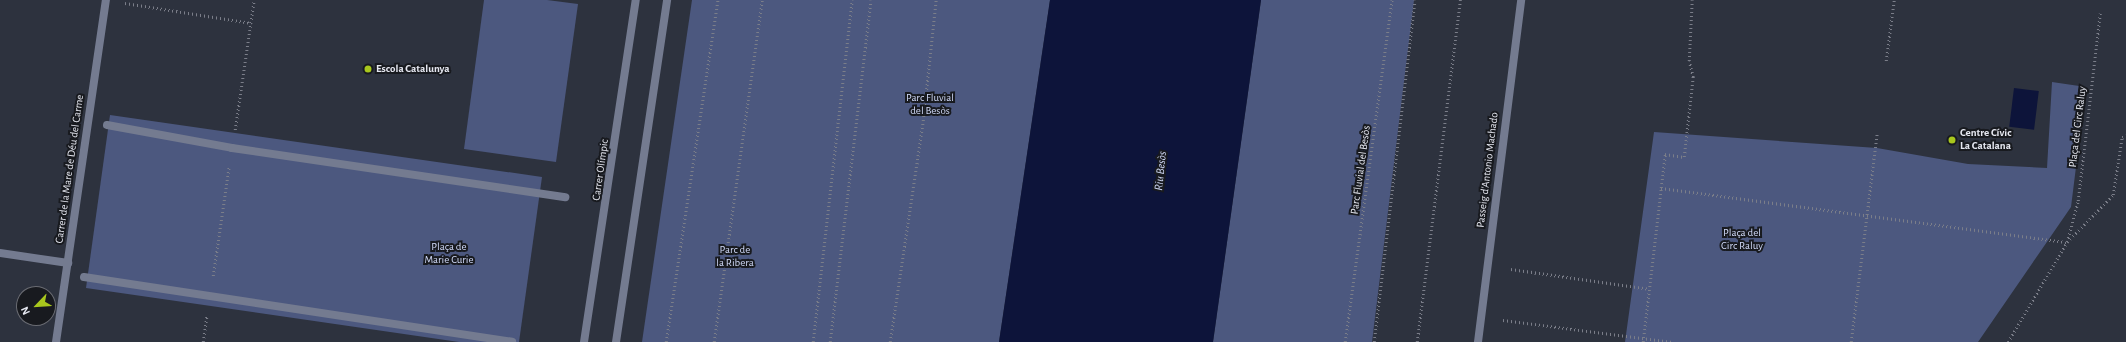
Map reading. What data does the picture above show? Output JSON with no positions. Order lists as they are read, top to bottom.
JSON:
{
  "streets": {
    "street": ["Carrer de la Mare de Déu del Carme", "Carrer Olímpic", "Passeig d'Antonio Machado"],
    "path": ["Plaça del Circ Raluy", "Parc Fluvial del Besòs"]
  },
  "water": ["Riu Besòs"],
  "parks": [
    "Parc Fluvial del Besòs",
    "Plaça del Circ Raluy",
    "Plaça de Marie Curie",
    "Parc de la Ribera"
  ],
  "places": ["Escola Catalunya", "Centre Cívic La Catalana"],
  "north": "bottom left"
}
